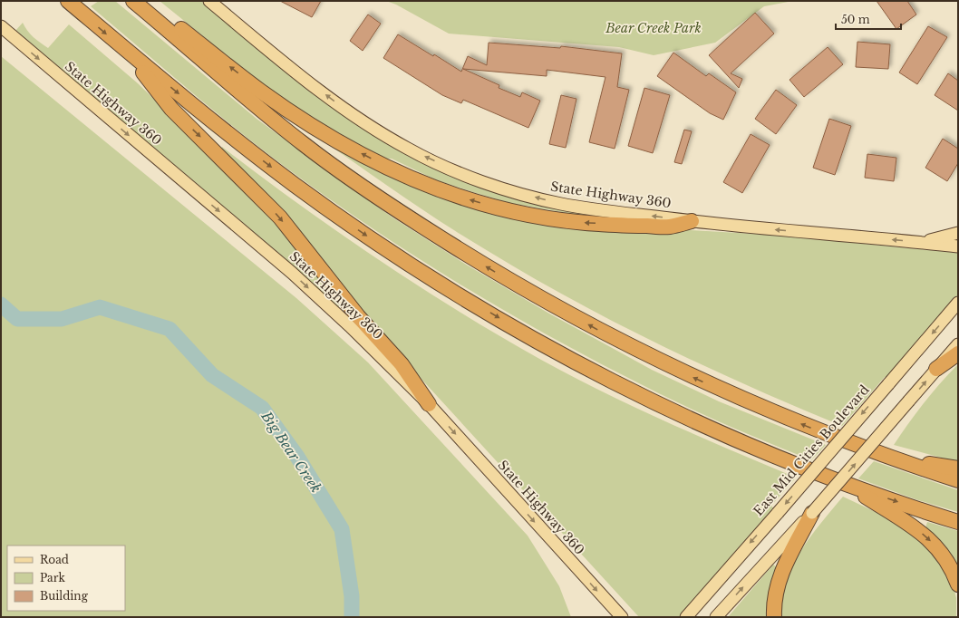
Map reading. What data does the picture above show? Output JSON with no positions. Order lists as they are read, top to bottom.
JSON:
{
  "streets": {
    "main road": ["State Highway 360", "East Mid Cities Boulevard"]
  },
  "water": ["Big Bear Creek"],
  "parks": ["Bear Creek Park"],
  "legend": ["Road", "Park", "Building"],
  "scale_bar": "50 m"
}
